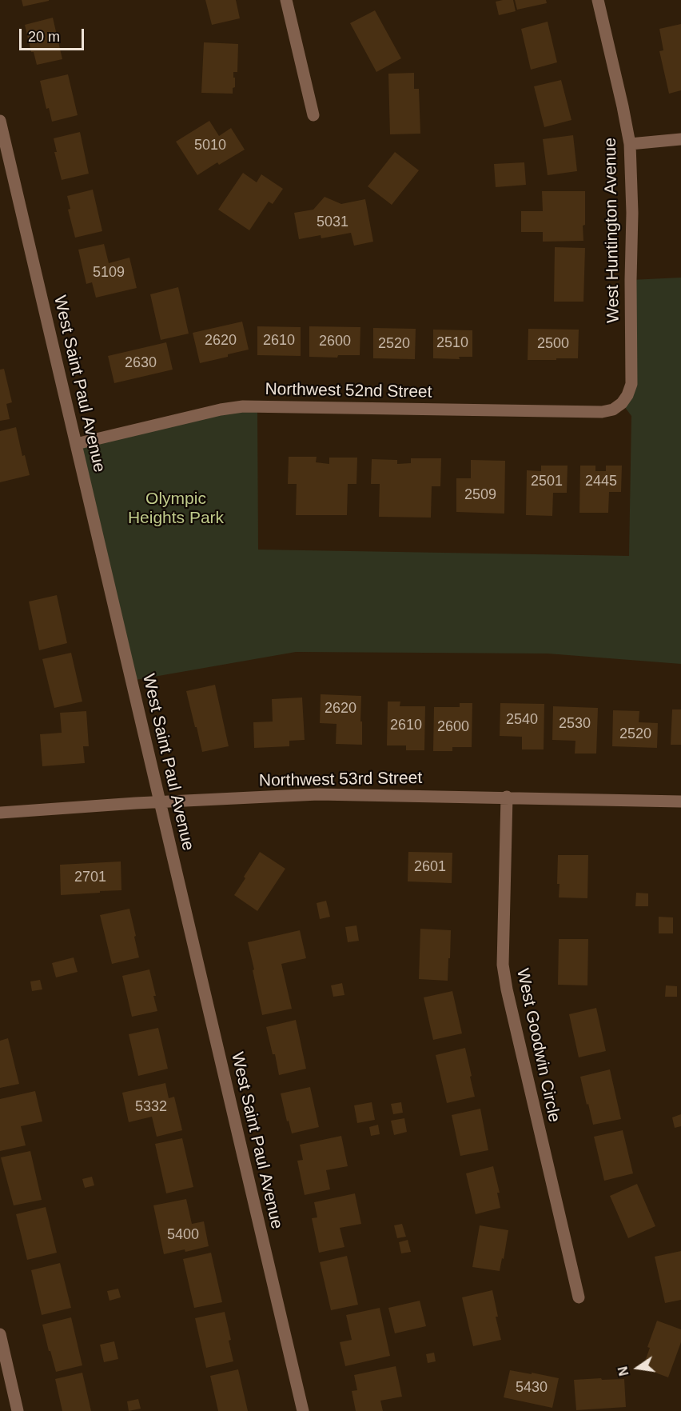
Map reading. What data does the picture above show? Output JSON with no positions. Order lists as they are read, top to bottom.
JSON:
{
  "streets": {
    "street": [
      "West Huntington Avenue",
      "West Saint Paul Avenue",
      "Northwest 52nd Street",
      "Northwest 53rd Street",
      "West Goodwin Circle"
    ]
  },
  "crossings": [
    ["West Huntington Avenue", "Northwest 52nd Street"],
    ["West Saint Paul Avenue", "Northwest 52nd Street"],
    ["West Saint Paul Avenue", "Northwest 53rd Street"],
    ["Northwest 53rd Street", "West Goodwin Circle"]
  ],
  "parks": ["Olympic Heights Park"],
  "house_numbers": [
    "5010",
    "5031",
    "5109",
    "2620",
    "2610",
    "2600",
    "2510",
    "2520",
    "2500",
    "2630",
    "2501",
    "2445",
    "2509",
    "2620",
    "2540",
    "2530",
    "2610",
    "2600",
    "2520",
    "2601",
    "2701",
    "5332",
    "5400",
    "5430"
  ],
  "scale_bar": "20 m",
  "north": "left"
}
